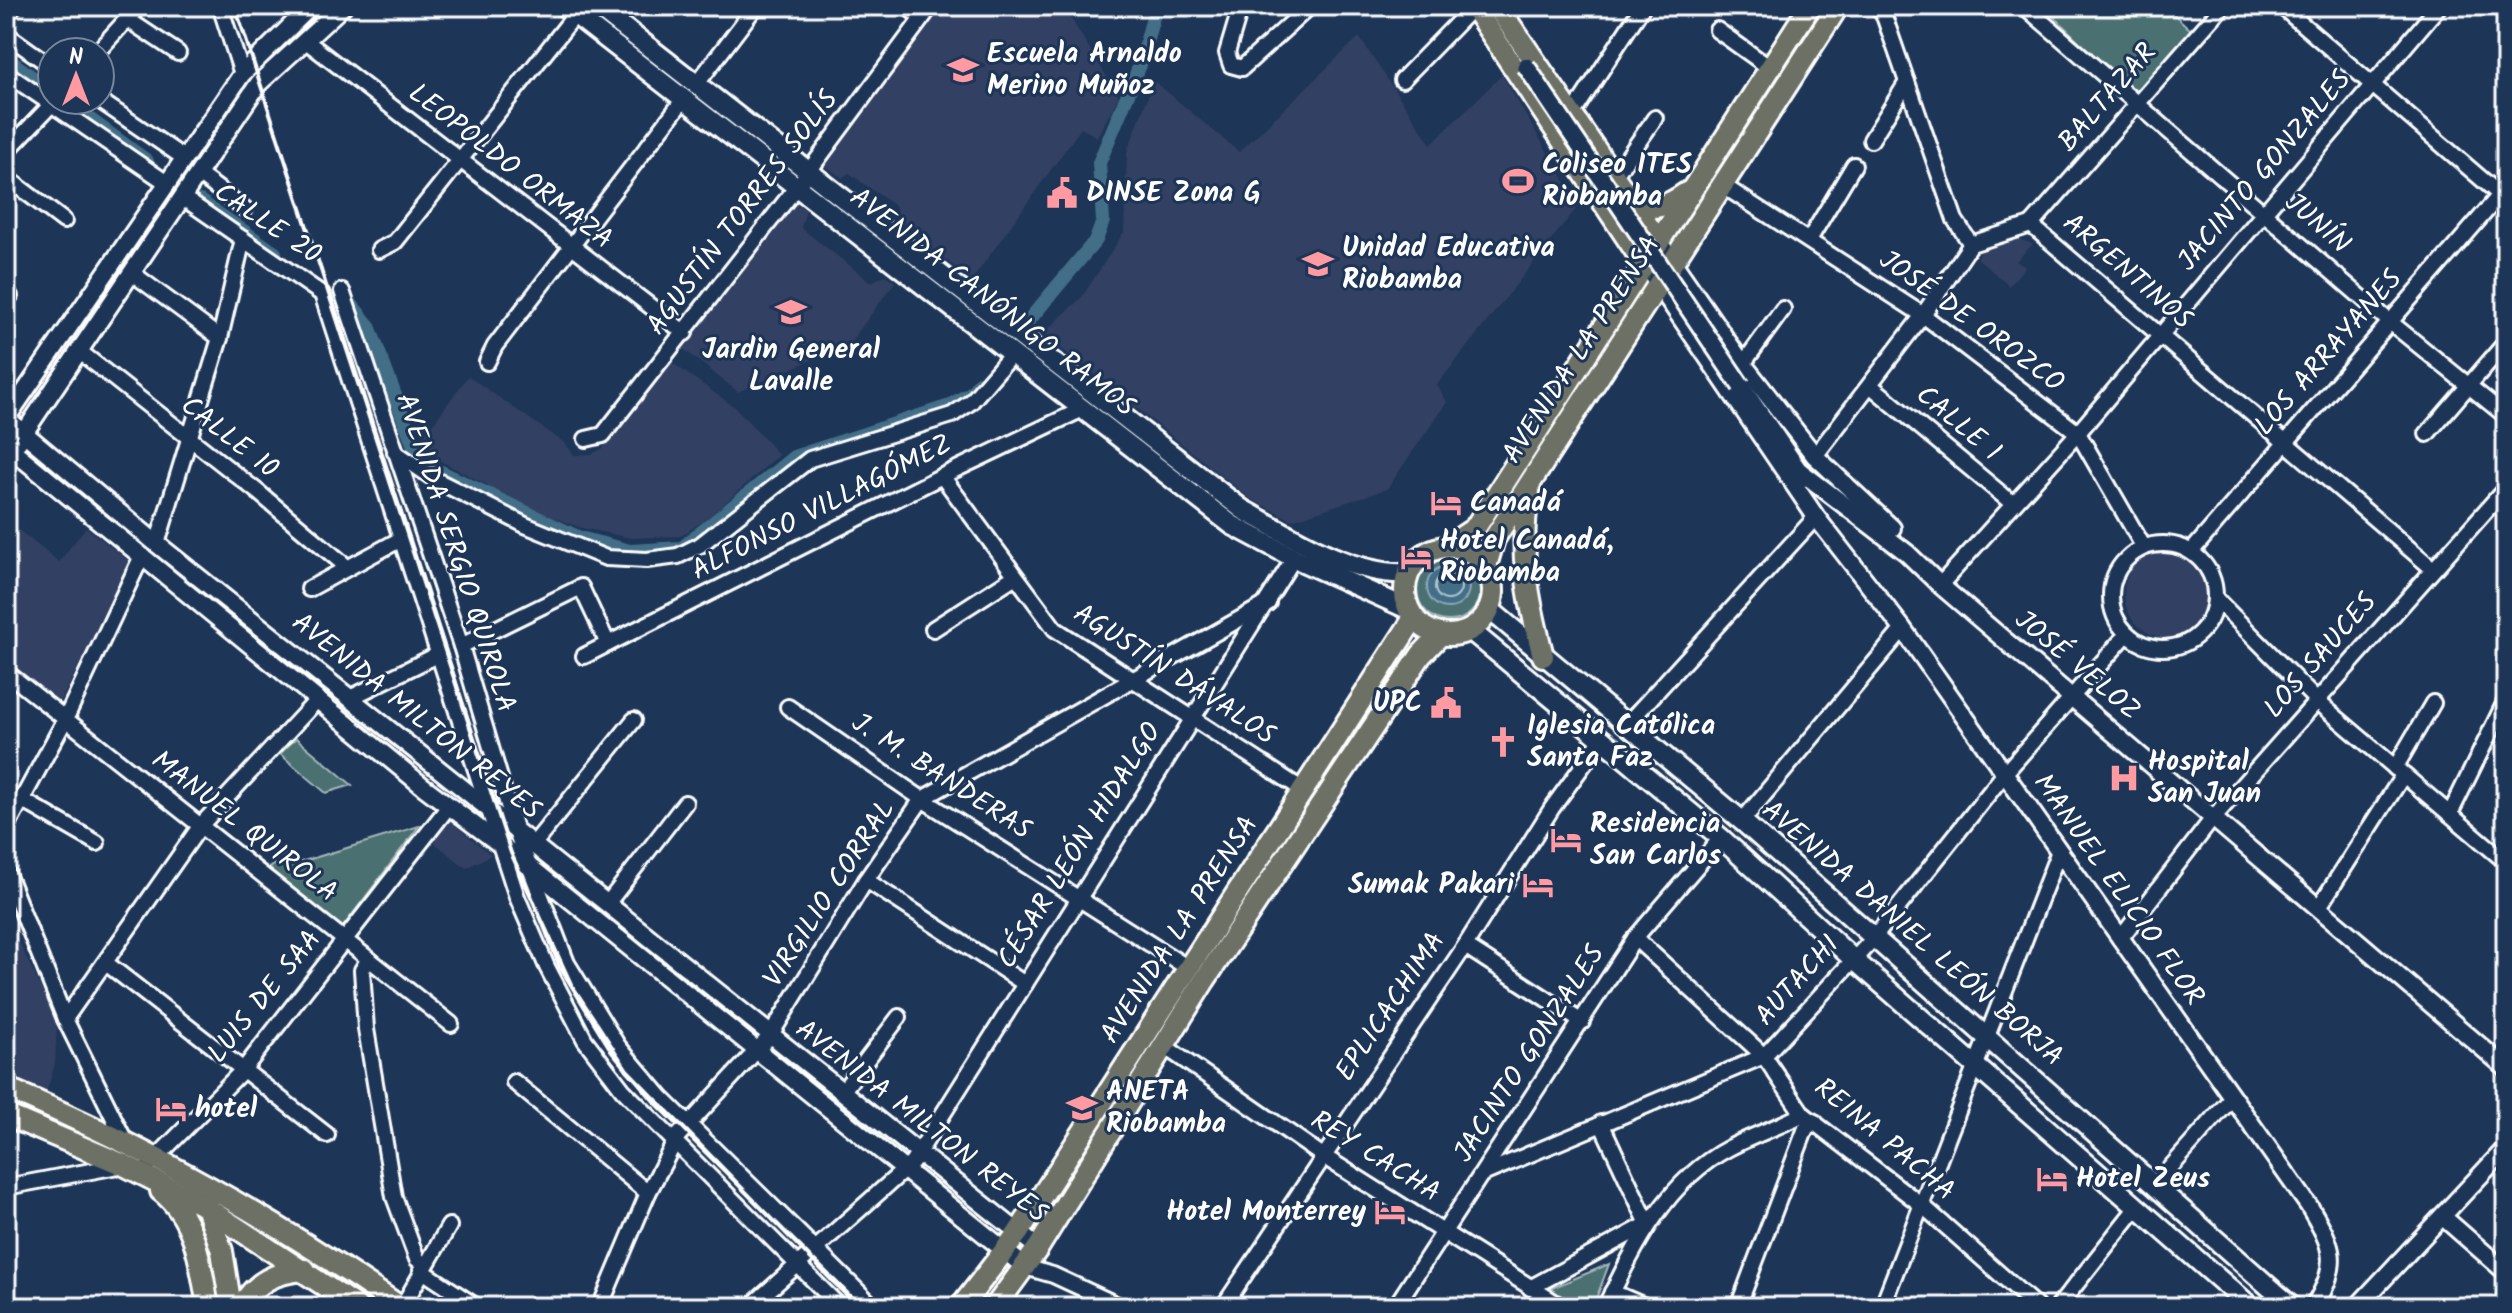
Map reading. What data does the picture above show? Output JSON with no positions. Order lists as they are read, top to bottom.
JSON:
{
  "streets": {
    "main road": ["AVENIDA CANÓNIGO RAMOS", "AVENIDA LA PRENSA", "AVENIDA DANIEL LEÓN BORJA"],
    "street": [
      "BALTAZAR",
      "LEOPOLDO ORMAZA",
      "JACINTO GONZALES",
      "AGUSTÍN TORRES SOLÍS",
      "CALLE 20",
      "JUNÍN",
      "ARGENTINOS",
      "JOSÉ DE OROZCO",
      "LOS ARRAYANES",
      "CALLE 1",
      "CALLE 10",
      "ALFONSO VILLAGÓMEZ",
      "AVENIDA SERGIO QUIROLA",
      "LOS SAUCES",
      "JOSÉ VELOZ",
      "AGUSTÍN DÁVALOS",
      "AVENIDA MILTON REYES",
      "J. M. BANDERAS",
      "MANUEL QUIROLA",
      "CÉSAR LEÓN HIDALGO",
      "MANUEL ELICIO FLOR",
      "VIRGILIO CORRAL",
      "AUTACHI",
      "LUIS DE SAA",
      "EPLICACHIMA",
      "REINA PACHA",
      "REY CACHA"
    ]
  },
  "crossings": [
    ["BALTAZAR", "JUNÍN"],
    ["BALTAZAR", "ARGENTINOS"],
    ["LEOPOLDO ORMAZA", "AGUSTÍN TORRES SOLÍS"],
    ["JACINTO GONZALES", "JUNÍN"],
    ["JACINTO GONZALES", "ARGENTINOS"],
    ["JACINTO GONZALES", "JOSÉ DE OROZCO"],
    ["JACINTO GONZALES", "CALLE 1"],
    ["JACINTO GONZALES", "JOSÉ VELOZ"],
    ["JACINTO GONZALES", "AVENIDA DANIEL LEÓN BORJA"],
    ["JACINTO GONZALES", "AUTACHI"],
    ["JACINTO GONZALES", "REINA PACHA"],
    ["JACINTO GONZALES", "REY CACHA"],
    ["AGUSTÍN TORRES SOLÍS", "AVENIDA CANÓNIGO RAMOS"],
    ["CALLE 20", "AVENIDA SERGIO QUIROLA"],
    ["JUNÍN", "LOS ARRAYANES"],
    ["ARGENTINOS", "LOS ARRAYANES"],
    ["ARGENTINOS", "LOS SAUCES"],
    ["AVENIDA CANÓNIGO RAMOS", "AVENIDA LA PRENSA"],
    ["AVENIDA CANÓNIGO RAMOS", "ALFONSO VILLAGÓMEZ"],
    ["AVENIDA CANÓNIGO RAMOS", "CÉSAR LEÓN HIDALGO"],
    ["AVENIDA CANÓNIGO RAMOS", "AVENIDA DANIEL LEÓN BORJA"],
    ["JOSÉ DE OROZCO", "AVENIDA LA PRENSA"],
    ["JOSÉ DE OROZCO", "LOS ARRAYANES"],
    ["JOSÉ DE OROZCO", "AUTACHI"],
    ["AVENIDA LA PRENSA", "AGUSTÍN DÁVALOS"],
    ["AVENIDA LA PRENSA", "AVENIDA MILTON REYES"],
    ["AVENIDA LA PRENSA", "J. M. BANDERAS"],
    ["AVENIDA LA PRENSA", "MANUEL ELICIO FLOR"],
    ["AVENIDA LA PRENSA", "AVENIDA DANIEL LEÓN BORJA"],
    ["AVENIDA LA PRENSA", "REY CACHA"],
    ["LOS ARRAYANES", "AUTACHI"],
    ["ALFONSO VILLAGÓMEZ", "AGUSTÍN DÁVALOS"],
    ["AVENIDA SERGIO QUIROLA", "AVENIDA MILTON REYES"],
    ["AVENIDA SERGIO QUIROLA", "CÉSAR LEÓN HIDALGO"],
    ["AVENIDA SERGIO QUIROLA", "VIRGILIO CORRAL"],
    ["LOS SAUCES", "JOSÉ VELOZ"],
    ["LOS SAUCES", "MANUEL ELICIO FLOR"],
    ["JOSÉ VELOZ", "AUTACHI"],
    ["AGUSTÍN DÁVALOS", "CÉSAR LEÓN HIDALGO"],
    ["AGUSTÍN DÁVALOS", "VIRGILIO CORRAL"],
    ["AVENIDA MILTON REYES", "CÉSAR LEÓN HIDALGO"],
    ["AVENIDA MILTON REYES", "VIRGILIO CORRAL"],
    ["AVENIDA MILTON REYES", "LUIS DE SAA"],
    ["J. M. BANDERAS", "CÉSAR LEÓN HIDALGO"],
    ["J. M. BANDERAS", "VIRGILIO CORRAL"],
    ["MANUEL QUIROLA", "LUIS DE SAA"],
    ["CÉSAR LEÓN HIDALGO", "VIRGILIO CORRAL"],
    ["MANUEL ELICIO FLOR", "AUTACHI"],
    ["AVENIDA DANIEL LEÓN BORJA", "AUTACHI"],
    ["AVENIDA DANIEL LEÓN BORJA", "EPLICACHIMA"],
    ["AUTACHI", "REINA PACHA"],
    ["EPLICACHIMA", "REY CACHA"]
  ],
  "places": {
    "school or university": [
      "Escuela Arnaldo Merino Muñoz",
      "Unidad Educativa Riobamba",
      "Jardin General Lavalle",
      "ANETA Riobamba"
    ],
    "sports": ["Coliseo ITES Riobamba"],
    "public building": ["DINSE Zona G", "UPC"],
    "hotel": [
      "Canadá",
      "Hotel Canadá, Riobamba",
      "Residencia San Carlos",
      "Sumak Pakari",
      "hotel",
      "Hotel Zeus",
      "Hotel Monterrey"
    ],
    "church": ["Iglesia Católica Santa Faz"],
    "hospital": ["Hospital San Juan"]
  },
  "north": "top"
}
